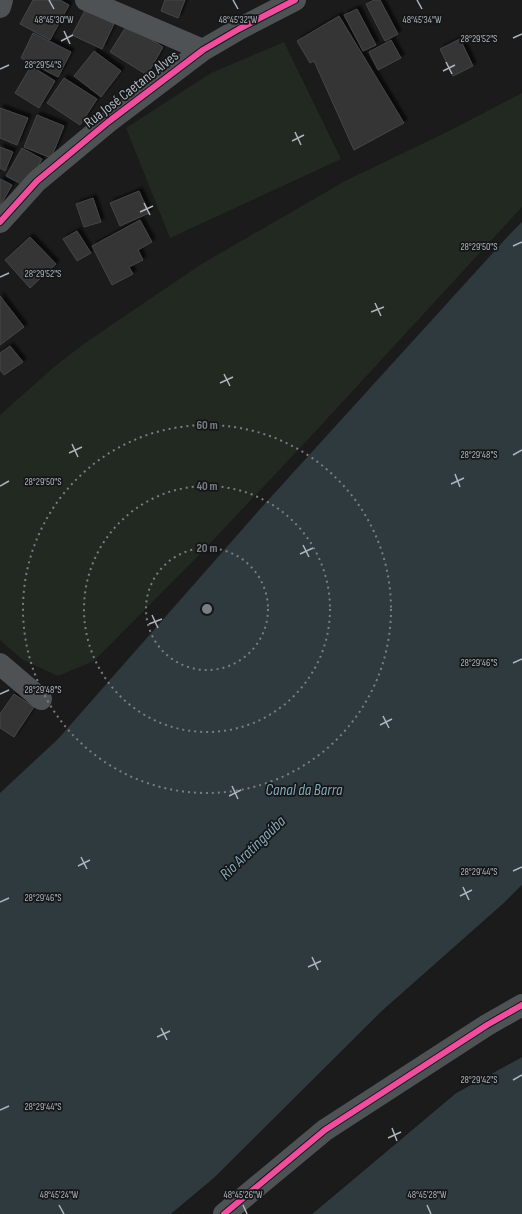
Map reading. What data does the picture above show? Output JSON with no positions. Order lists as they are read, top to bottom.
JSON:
{
  "streets": {
    "street": ["Rua José Caetano Alves"]
  },
  "water": ["Canal da Barra", "Rio Aratingaúba"],
  "coordinates": [
    "48°45'30\"W",
    "48°45'32\"W",
    "48°45'34\"W",
    "28°29'52\"S",
    "28°29'54\"S",
    "28°29'50\"S",
    "28°29'48\"S",
    "28°29'46\"S",
    "28°29'44\"S",
    "28°29'42\"S",
    "48°45'24\"W",
    "48°45'26\"W",
    "48°45'28\"W"
  ],
  "rings": ["60 m", "40 m", "20 m"]
}
